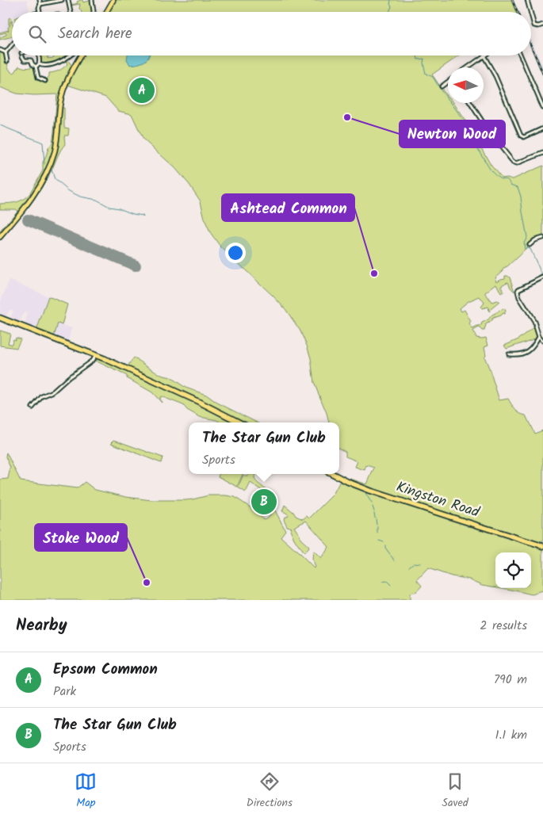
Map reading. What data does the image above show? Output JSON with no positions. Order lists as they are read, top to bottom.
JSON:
{
  "streets": {
    "highway": ["Kingston Road"]
  },
  "places": ["Newton Wood", "Ashtead Common", "Stoke Wood"],
  "north": "left",
  "page": {
    "search": "Search here",
    "pins": ["A", "B"],
    "popup": ["The Star Gun Club", "Sports"],
    "heading": ["Nearby", "2 results"],
    "list": [
      {
        "mark": "A",
        "name": "Epsom Common",
        "note": "Park",
        "value": "790 m"
      },
      {
        "mark": "B",
        "name": "The Star Gun Club",
        "note": "Sports",
        "value": "1.1 km"
      }
    ],
    "nav": ["Map", "Directions", "Saved"]
  }
}
